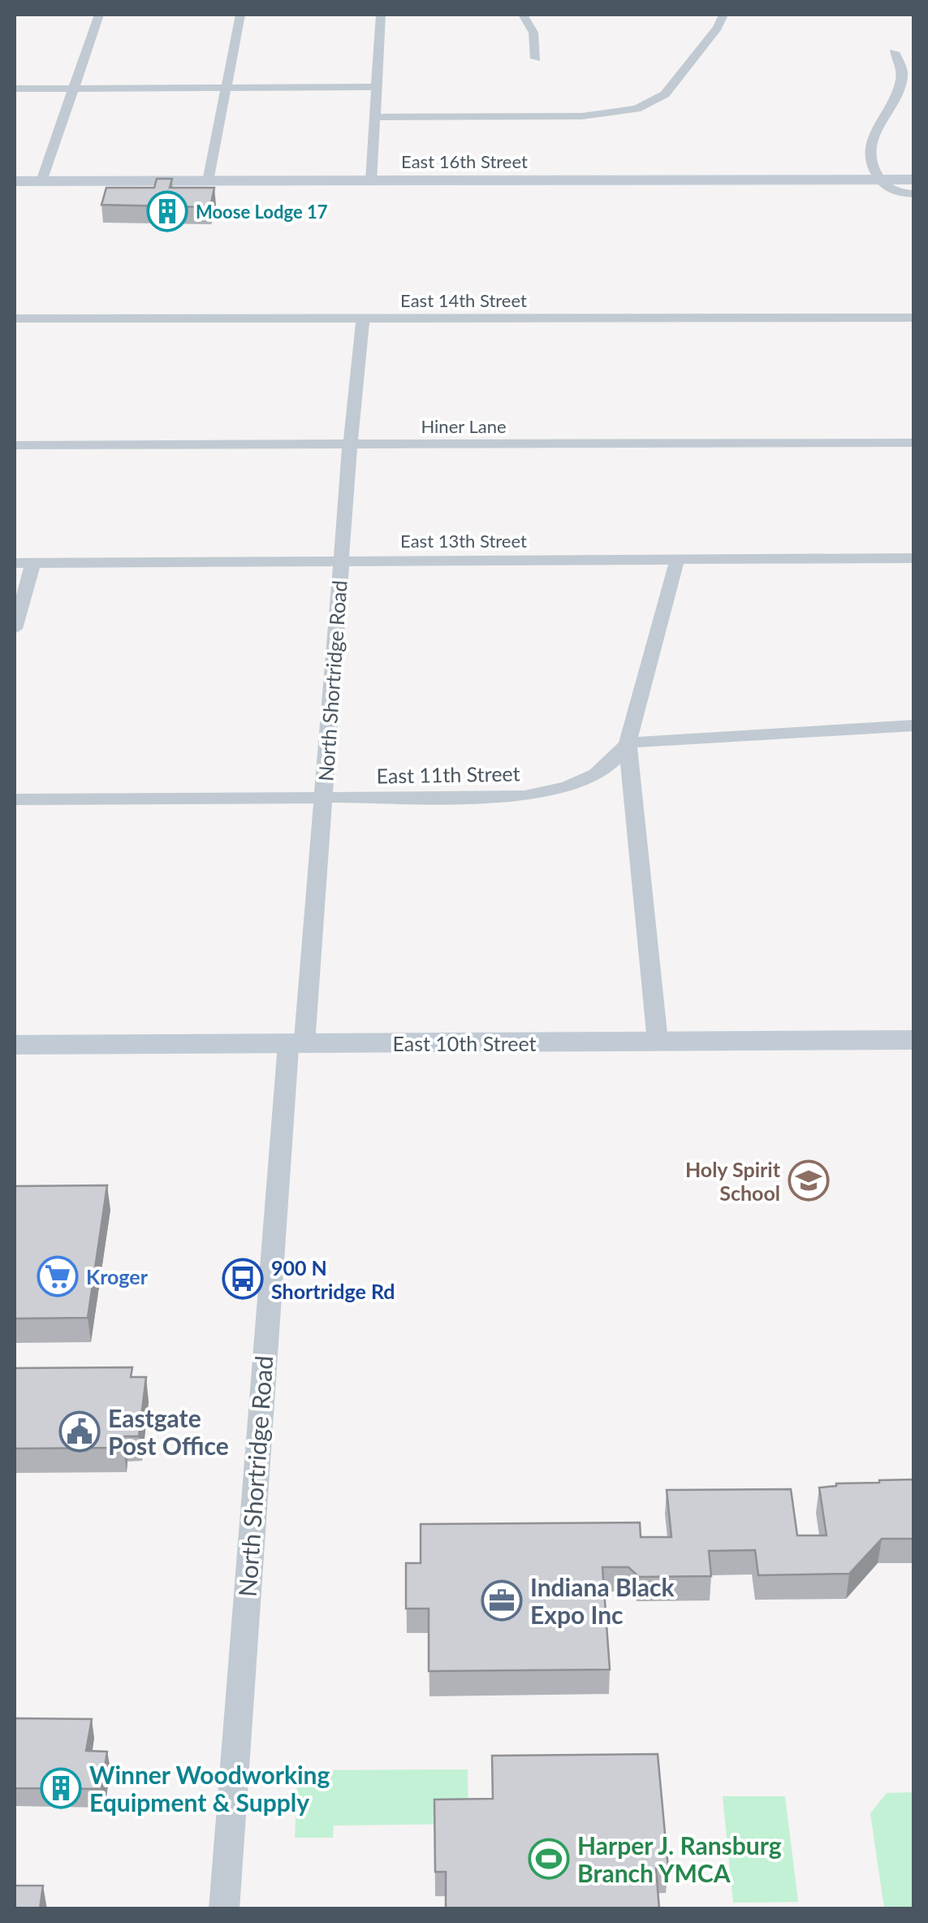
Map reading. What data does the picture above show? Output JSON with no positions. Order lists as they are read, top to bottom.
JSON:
{
  "streets": {
    "street": [
      "East 16th Street",
      "East 14th Street",
      "Hiner Lane",
      "East 13th Street",
      "North Shortridge Road",
      "East 11th Street",
      "East 10th Street"
    ]
  },
  "crossings": [
    ["East 14th Street", "North Shortridge Road"],
    ["Hiner Lane", "North Shortridge Road"],
    ["East 13th Street", "North Shortridge Road"],
    ["North Shortridge Road", "East 11th Street"],
    ["North Shortridge Road", "East 10th Street"]
  ],
  "places": {
    "building": ["Moose Lodge 17", "Winner Woodworking Equipment & Supply"],
    "school or university": ["Holy Spirit School"],
    "supermarket": ["Kroger"],
    "bus stop": ["900 N Shortridge Rd"],
    "public building": ["Eastgate Post Office"],
    "office": ["Indiana Black Expo Inc"],
    "sports": ["Harper J. Ransburg Branch YMCA"]
  }
}
